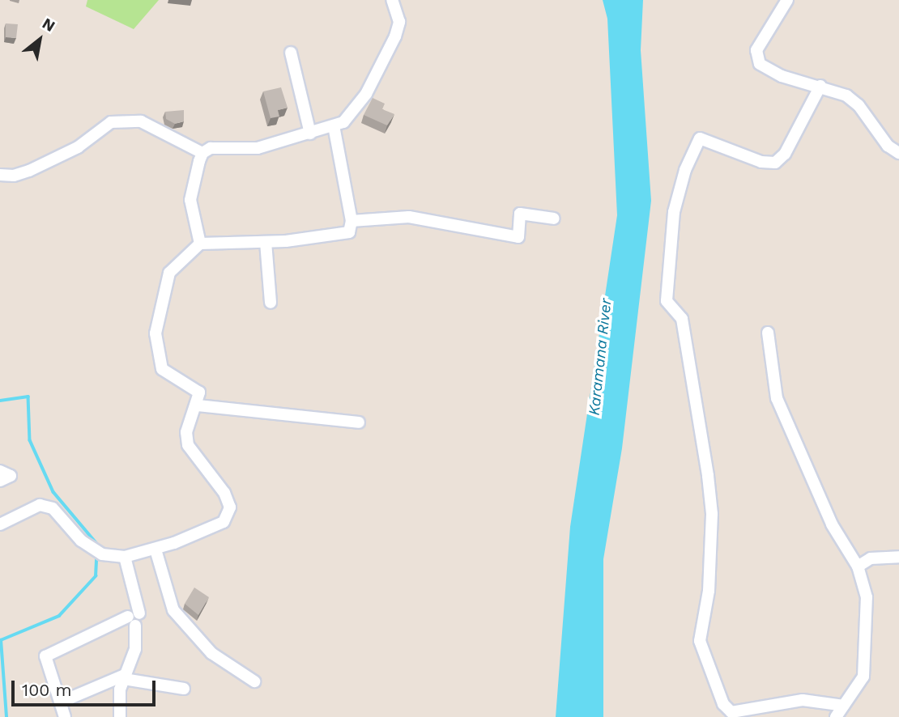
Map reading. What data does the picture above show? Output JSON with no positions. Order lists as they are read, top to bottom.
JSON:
{
  "water": ["Karamana River"],
  "scale_bar": "100 m",
  "north": "top right"
}
